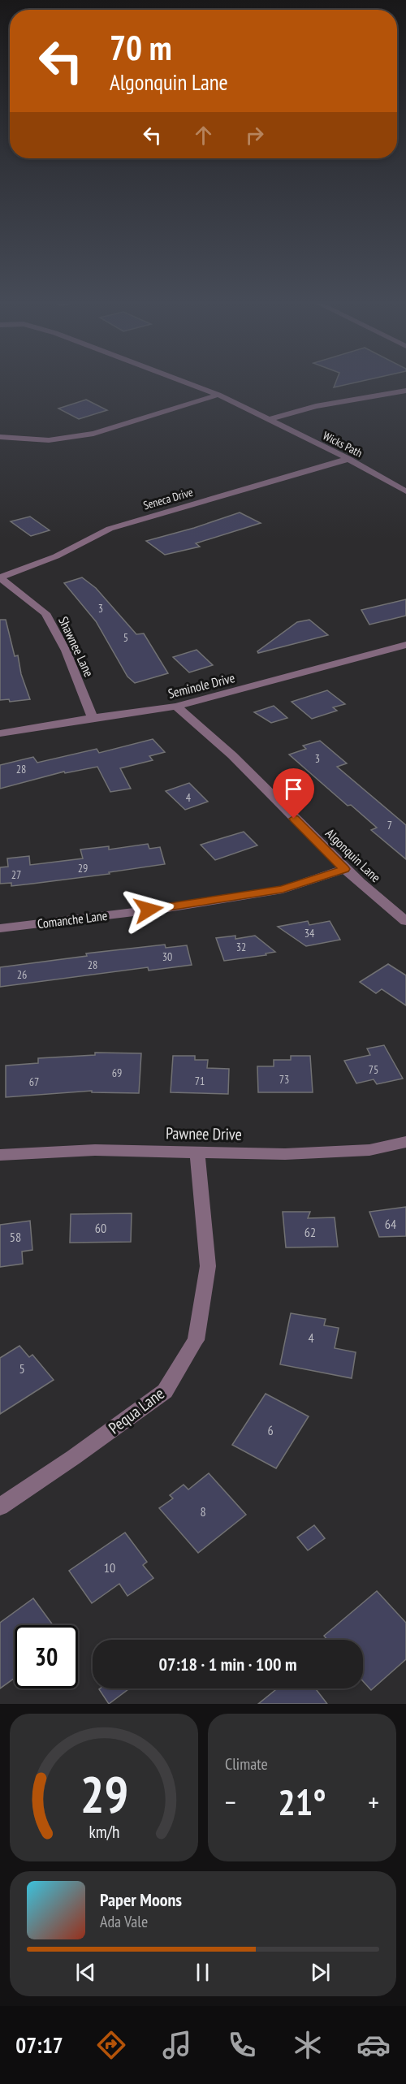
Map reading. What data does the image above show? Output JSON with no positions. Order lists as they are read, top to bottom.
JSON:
{
  "streets": {
    "street": [
      "Wicks Path",
      "Seneca Drive",
      "Shawnee Lane",
      "Seminole Drive",
      "Algonquin Lane",
      "Comanche Lane",
      "Pawnee Drive",
      "Pequa Lane"
    ]
  },
  "crossings": [
    ["Wicks Path", "Seneca Drive"],
    ["Seneca Drive", "Shawnee Lane"],
    ["Shawnee Lane", "Seminole Drive"],
    ["Seminole Drive", "Algonquin Lane"],
    ["Algonquin Lane", "Comanche Lane"],
    ["Pawnee Drive", "Pequa Lane"]
  ],
  "house_numbers": [
    "3",
    "5",
    "3",
    "28",
    "4",
    "7",
    "29",
    "27",
    "34",
    "32",
    "30",
    "28",
    "26",
    "75",
    "69",
    "73",
    "71",
    "67",
    "64",
    "60",
    "62",
    "58",
    "4",
    "5",
    "6",
    "8",
    "10"
  ],
  "page": {
    "turn": ["70 m", "Algonquin Lane"],
    "limit": "30",
    "trip": "07:18 · 1 min · 100 m",
    "tile": "Climate",
    "heat": ["−", "21°", "+"],
    "song": ["Paper Moons", "Ada Vale"],
    "tabs": "07:17",
    "gauge": ["29", "km/h"]
  }
}
